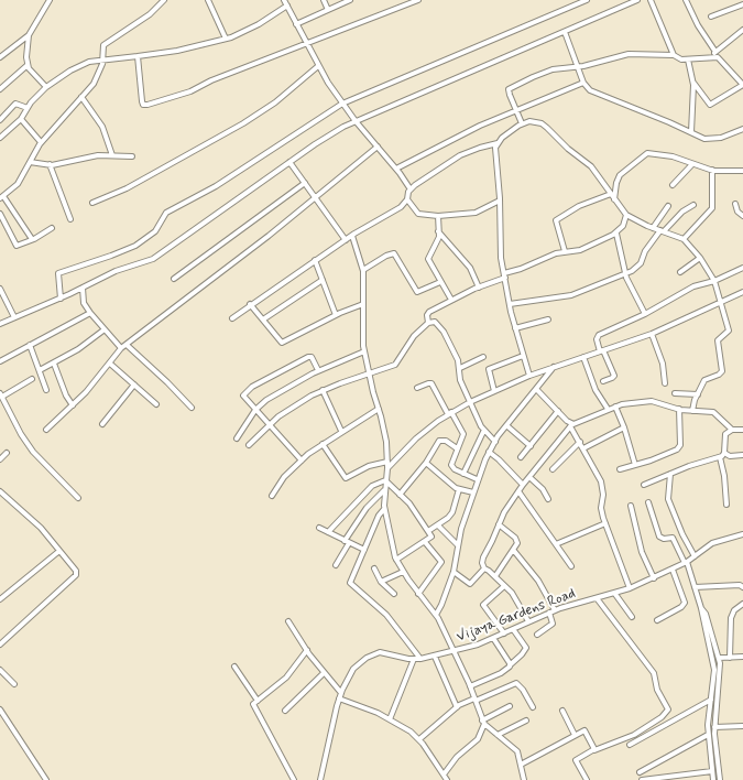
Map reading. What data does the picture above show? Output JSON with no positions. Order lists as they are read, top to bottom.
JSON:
{
  "streets": {
    "street": ["Vijaya Gardens Road"]
  }
}
